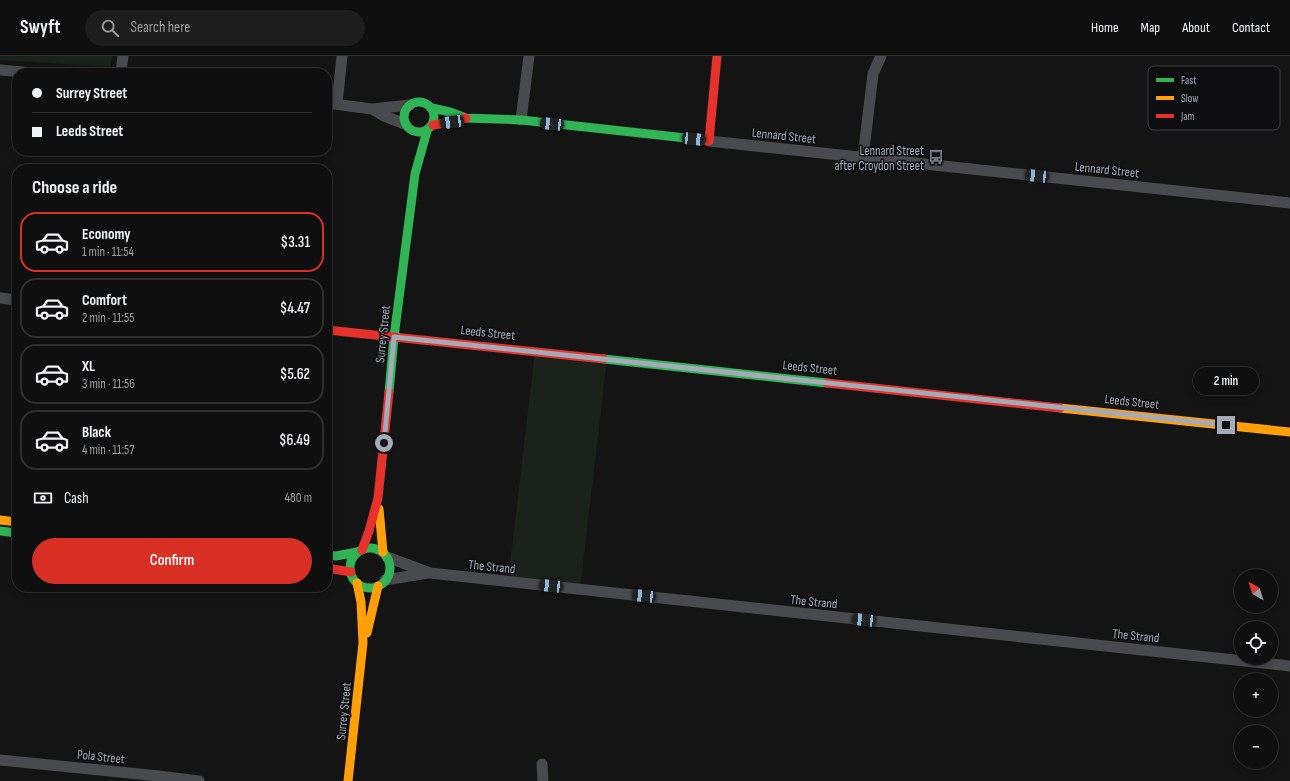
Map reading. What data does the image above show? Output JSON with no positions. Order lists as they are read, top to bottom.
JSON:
{
  "streets": {
    "street": [
      "Lennard Street",
      "Leeds Street",
      "Surrey Street",
      "The Strand",
      "Pola Street"
    ]
  },
  "crossings": [
    ["Lennard Street", "Surrey Street"],
    ["Leeds Street", "Surrey Street"],
    ["Surrey Street", "The Strand"]
  ],
  "places": {
    "bus stop": ["Lennard Street after Croydon Street"]
  },
  "legend": ["Fast", "Slow", "Jam"],
  "north": "top left",
  "page": {
    "header": "Swyft",
    "search": "Search here",
    "nav": [
      "Home",
      "Map",
      "About",
      "Contact"
    ],
    "banner": ["Surrey Street", "Leeds Street"],
    "heading": "Choose a ride",
    "list": [
      {
        "name": "Economy",
        "note": "1 min · 11:54",
        "value": "$3.31"
      },
      {
        "name": "Comfort",
        "note": "2 min · 11:55",
        "value": "$4.47"
      },
      {
        "name": "XL",
        "note": "3 min · 11:56",
        "value": "$5.62"
      },
      {
        "name": "Black",
        "note": "4 min · 11:57",
        "value": "$6.49"
      }
    ],
    "bubble": "2 min",
    "pay": ["Cash", "480 m"],
    "buttons": "Confirm",
    "map_buttons": ["+", "−"]
  }
}
